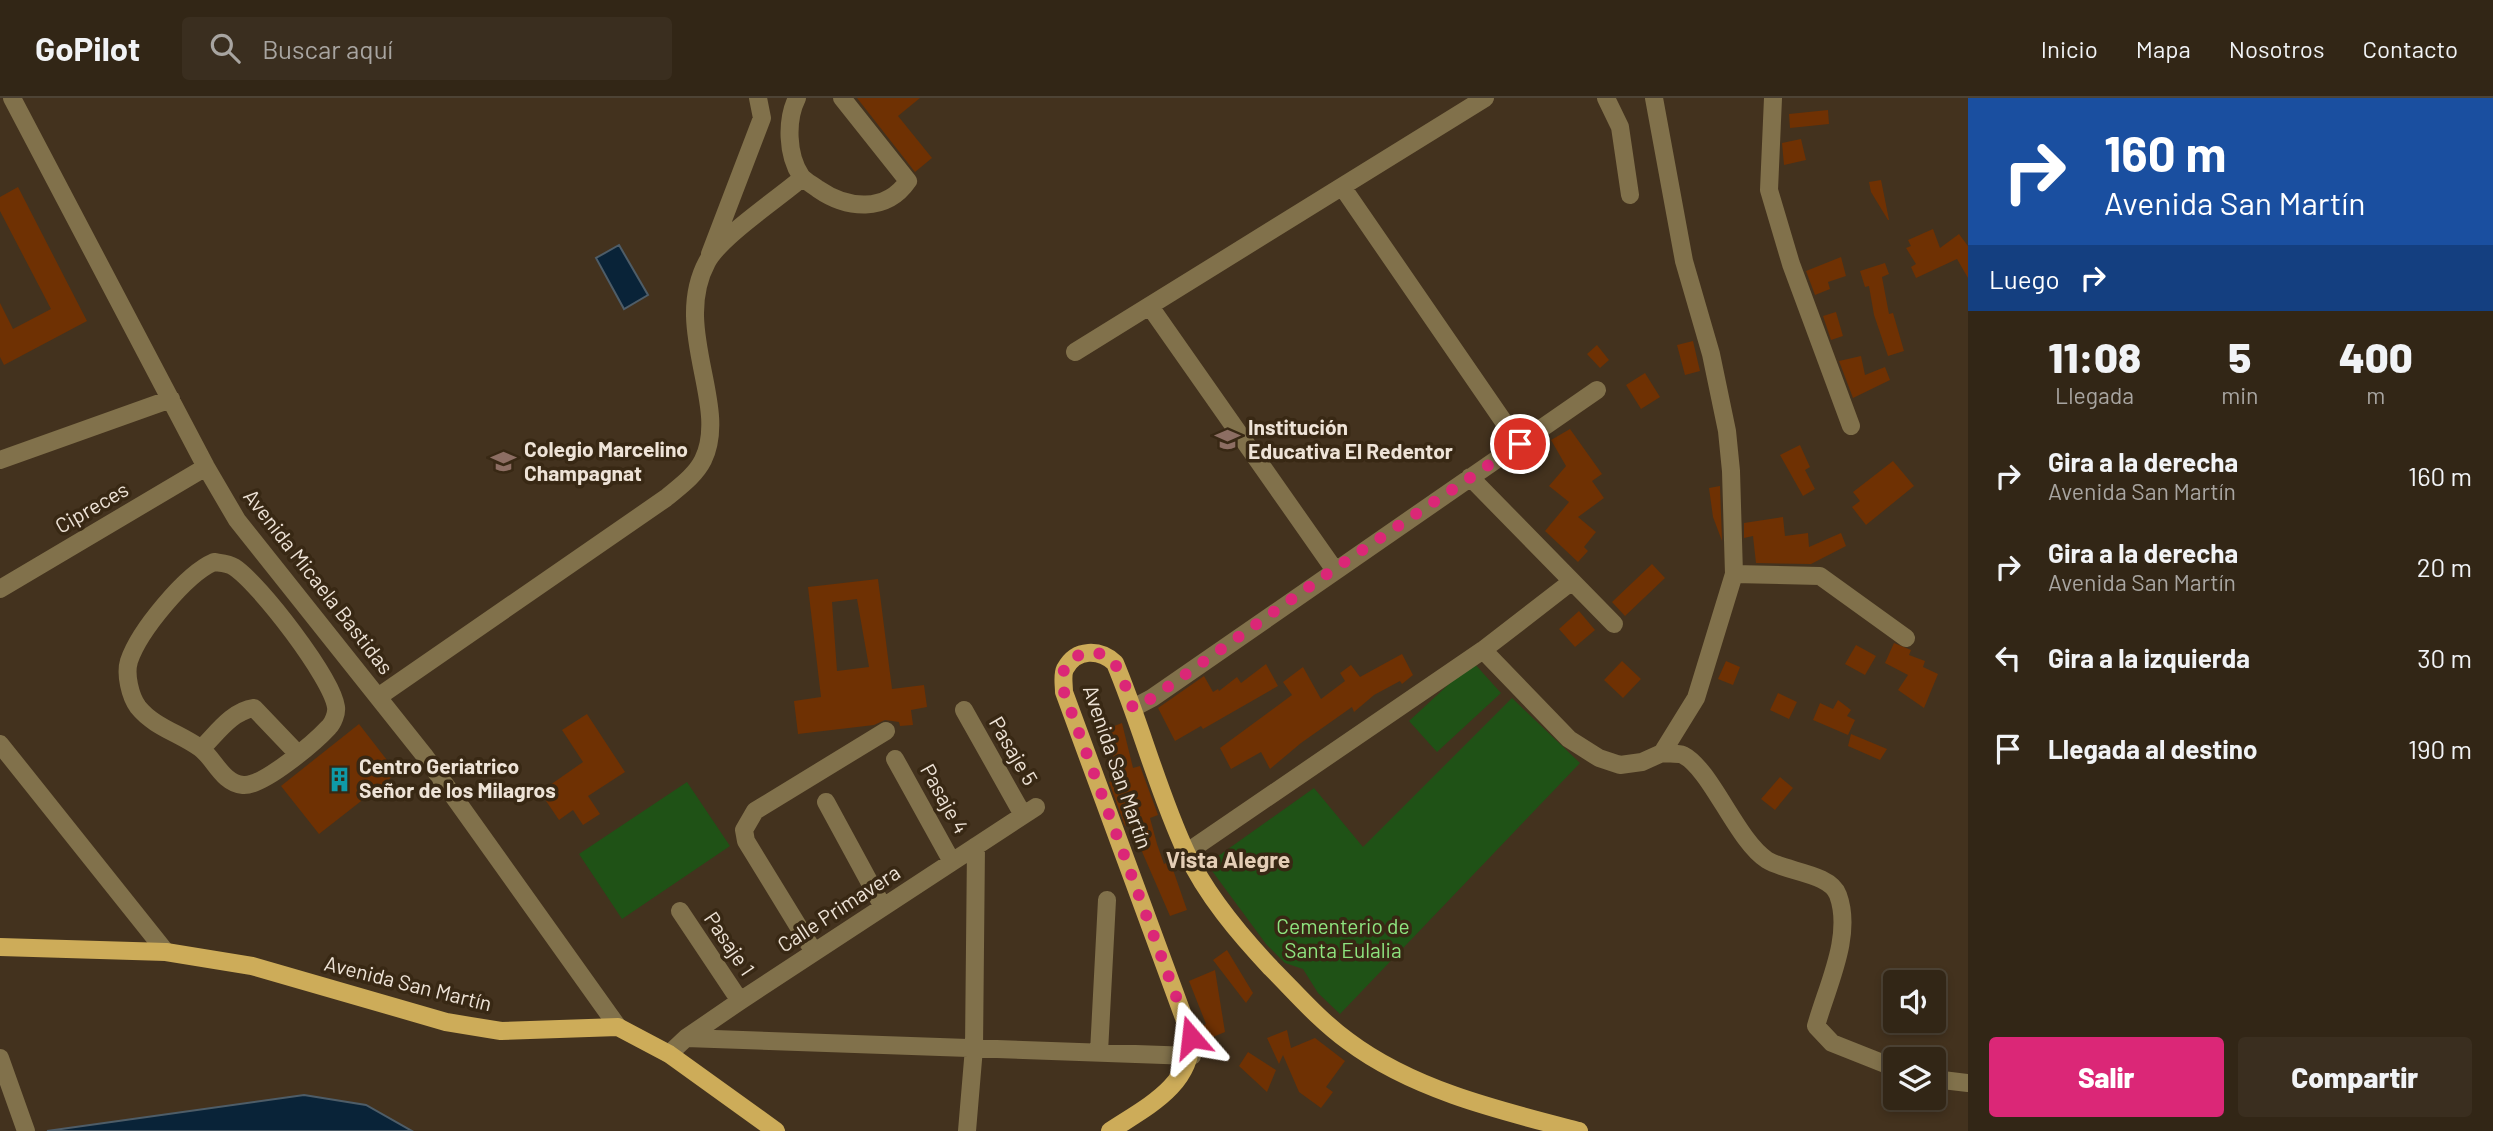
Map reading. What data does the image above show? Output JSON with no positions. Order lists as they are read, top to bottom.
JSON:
{
  "streets": {
    "main road": ["Avenida San Martín"],
    "street": [
      "Cipreces",
      "Avenida Micaela Bastidas",
      "Pasaje 5",
      "Pasaje 4",
      "Calle Primavera",
      "Pasaje 1"
    ]
  },
  "crossings": [
    ["Cipreces", "Avenida Micaela Bastidas"],
    ["Avenida Micaela Bastidas", "Avenida San Martín"],
    ["Pasaje 5", "Calle Primavera"],
    ["Avenida San Martín", "Calle Primavera"],
    ["Pasaje 4", "Calle Primavera"],
    ["Calle Primavera", "Pasaje 1"]
  ],
  "districts": ["Vista Alegre"],
  "parks": ["Cementerio de Santa Eulalia"],
  "places": {
    "school or university": ["Institución Educativa El Redentor", "Colegio Marcelino Champagnat"],
    "building": ["Centro Geriatrico Señor de los Milagros"]
  },
  "page": {
    "header": "GoPilot",
    "search": "Buscar aquí",
    "nav": [
      "Inicio",
      "Mapa",
      "Nosotros",
      "Contacto"
    ],
    "turn": ["160 m", "Avenida San Martín"],
    "then": "Luego",
    "eta": [
      "11:08",
      "Llegada",
      "5",
      "min",
      "400",
      "m"
    ],
    "list": [
      {
        "name": "Gira a la derecha",
        "note": "Avenida San Martín",
        "value": "160 m"
      },
      {
        "name": "Gira a la derecha",
        "note": "Avenida San Martín",
        "value": "20 m"
      },
      {
        "name": "Gira a la izquierda",
        "value": "30 m"
      },
      {
        "name": "Llegada al destino",
        "value": "190 m"
      }
    ],
    "buttons": ["Salir", "Compartir"]
  }
}
